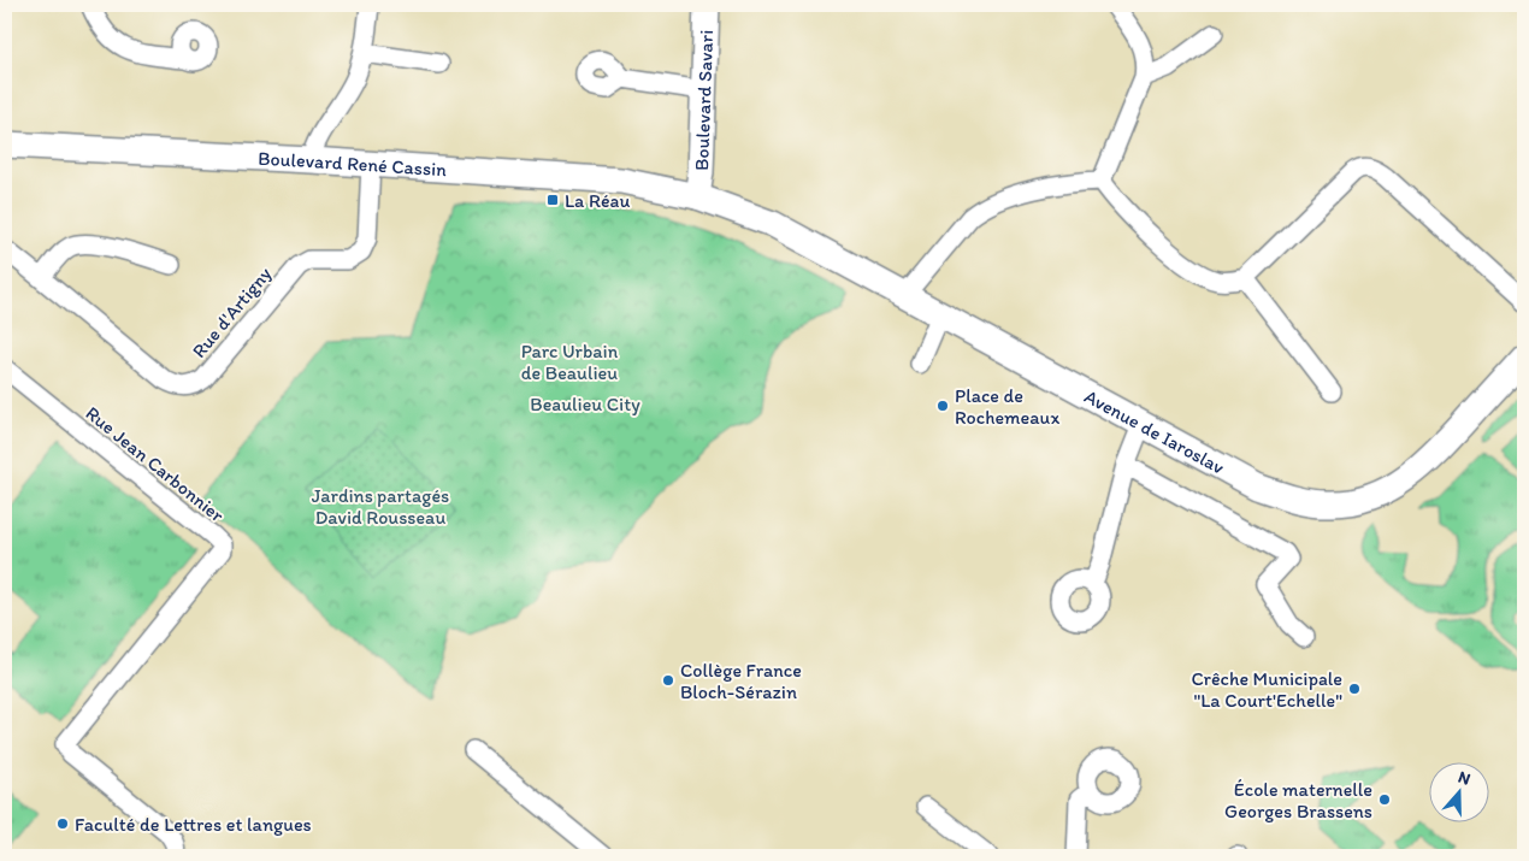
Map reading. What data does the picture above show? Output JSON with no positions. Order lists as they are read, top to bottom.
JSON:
{
  "streets": {
    "street": [
      "Boulevard Savari",
      "Boulevard René Cassin",
      "Rue d'Artigny",
      "Avenue de Iaroslav",
      "Rue Jean Carbonnier"
    ]
  },
  "crossings": [
    ["Boulevard Savari", "Boulevard René Cassin"],
    ["Boulevard Savari", "Avenue de Iaroslav"],
    ["Boulevard René Cassin", "Rue d'Artigny"],
    ["Boulevard René Cassin", "Avenue de Iaroslav"]
  ],
  "parks": ["Parc Urbain de Beaulieu", "Beaulieu City", "Jardins partagés David Rousseau"],
  "places": {
    "transit": ["La Réau"],
    "other": [
      "Place de Rochemeaux",
      "Collège France Bloch-Sérazin",
      "Crêche Municipale \"La Court'Echelle\"",
      "École maternelle Georges Brassens",
      "Faculté de Lettres et langues"
    ]
  },
  "north": "top"
}
